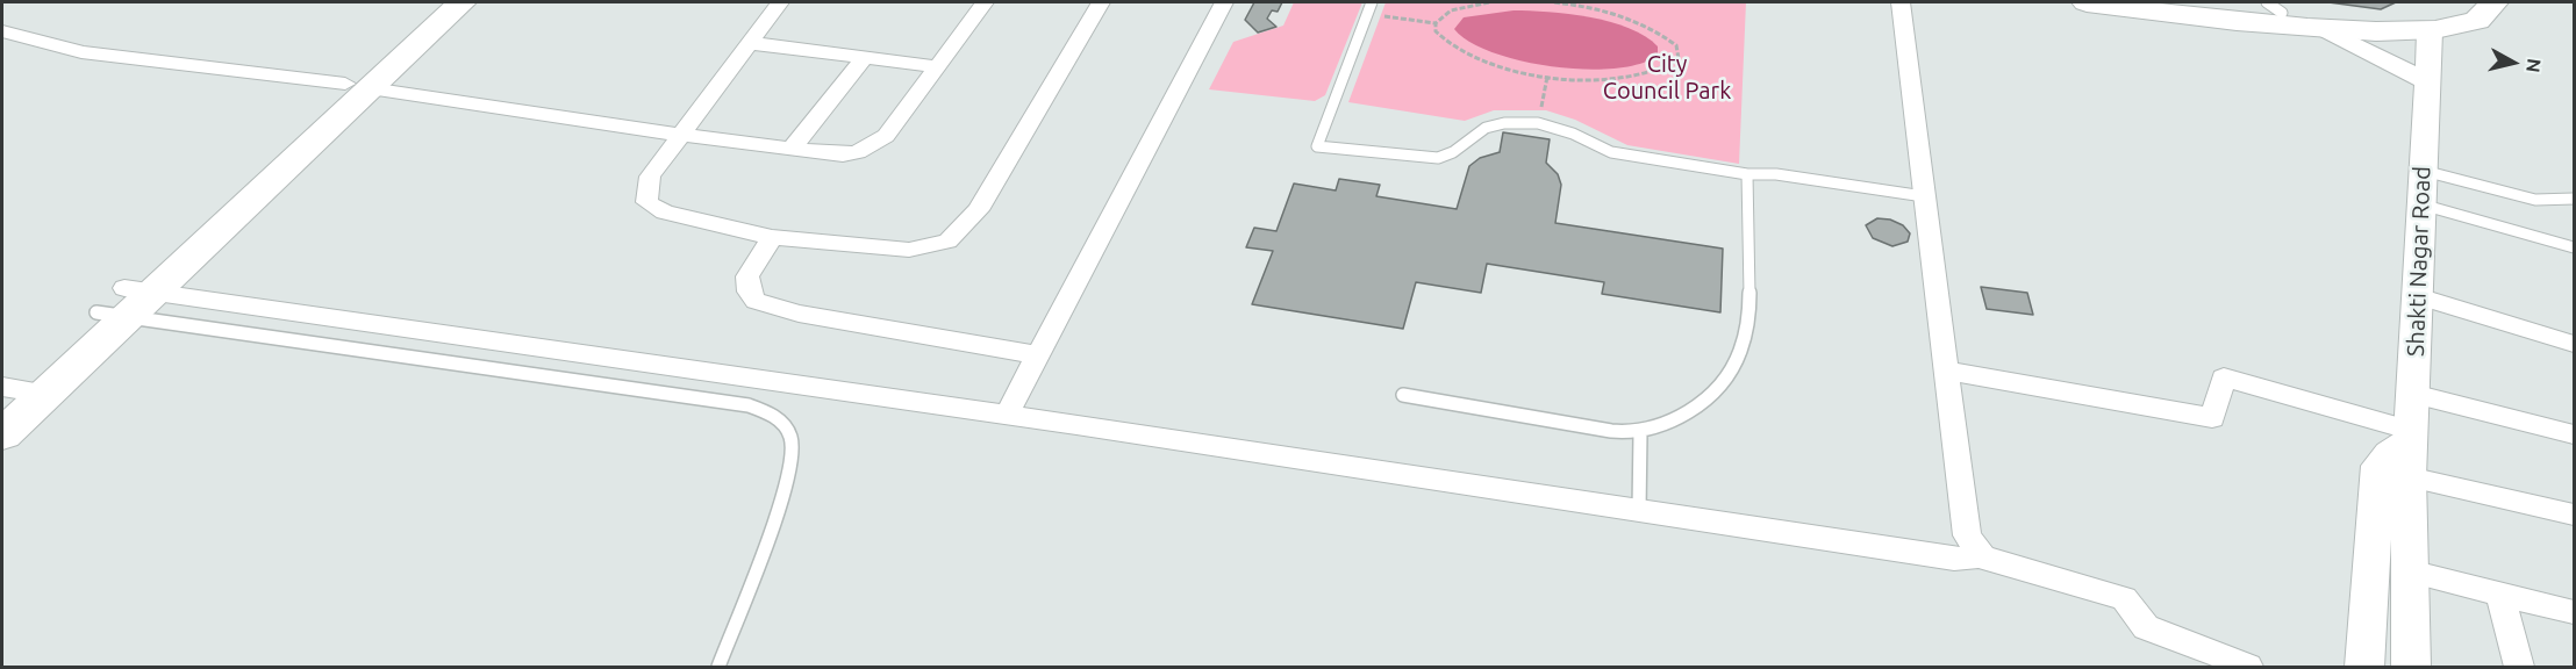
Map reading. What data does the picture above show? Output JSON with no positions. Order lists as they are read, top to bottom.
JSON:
{
  "streets": {
    "street": ["Shakti Nagar Road"]
  },
  "parks": ["City Council Park"],
  "north": "right"
}
